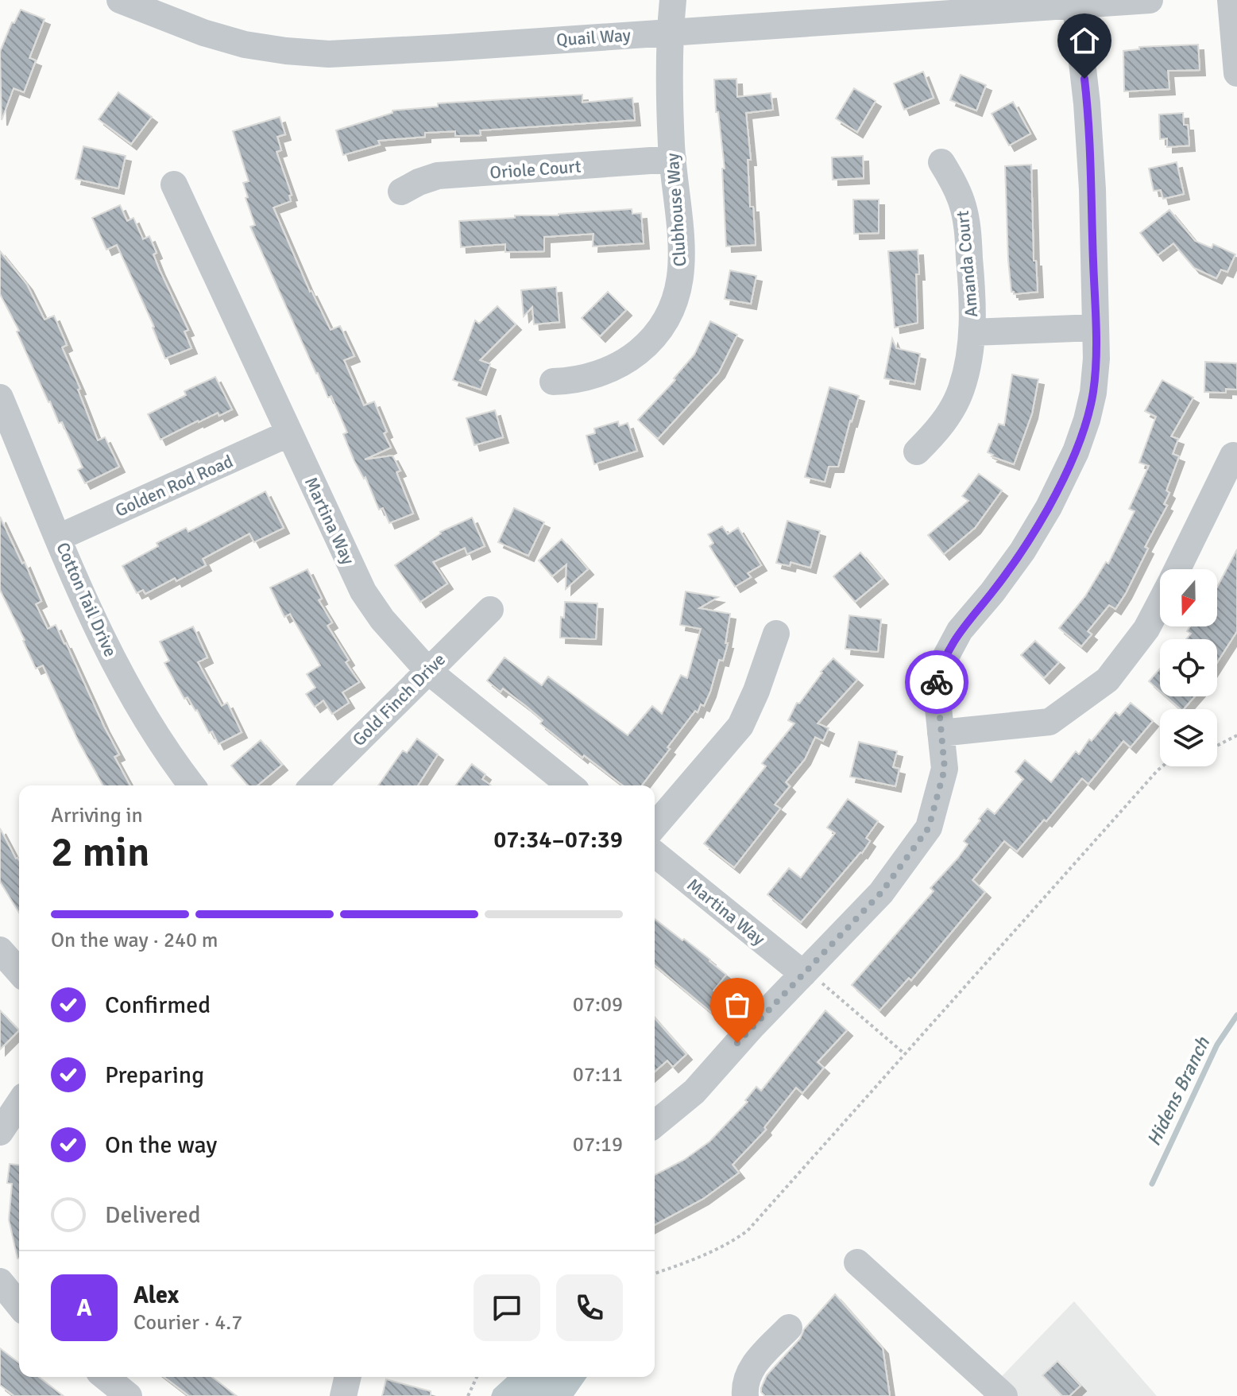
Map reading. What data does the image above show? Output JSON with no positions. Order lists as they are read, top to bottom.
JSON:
{
  "streets": {
    "street": [
      "Quail Way",
      "Oriole Court",
      "Clubhouse Way",
      "Amanda Court",
      "Golden Rod Road",
      "Martina Way",
      "Cotton Tail Drive",
      "Gold Finch Drive"
    ]
  },
  "crossings": [
    ["Quail Way", "Clubhouse Way"],
    ["Oriole Court", "Clubhouse Way"],
    ["Golden Rod Road", "Martina Way"],
    ["Golden Rod Road", "Cotton Tail Drive"],
    ["Martina Way", "Gold Finch Drive"]
  ],
  "water": ["Hidens Branch"],
  "north": "bottom",
  "page": {
    "heading": ["2 min", "Arriving in", "07:34–07:39"],
    "panel": ["Alex", "Courier · 4.7"],
    "bar": "On the way · 240 m",
    "list": [
      ["Confirmed", "07:09"],
      ["Preparing", "07:11"],
      ["On the way", "07:19"],
      "Delivered"
    ],
    "round": "A"
  }
}
